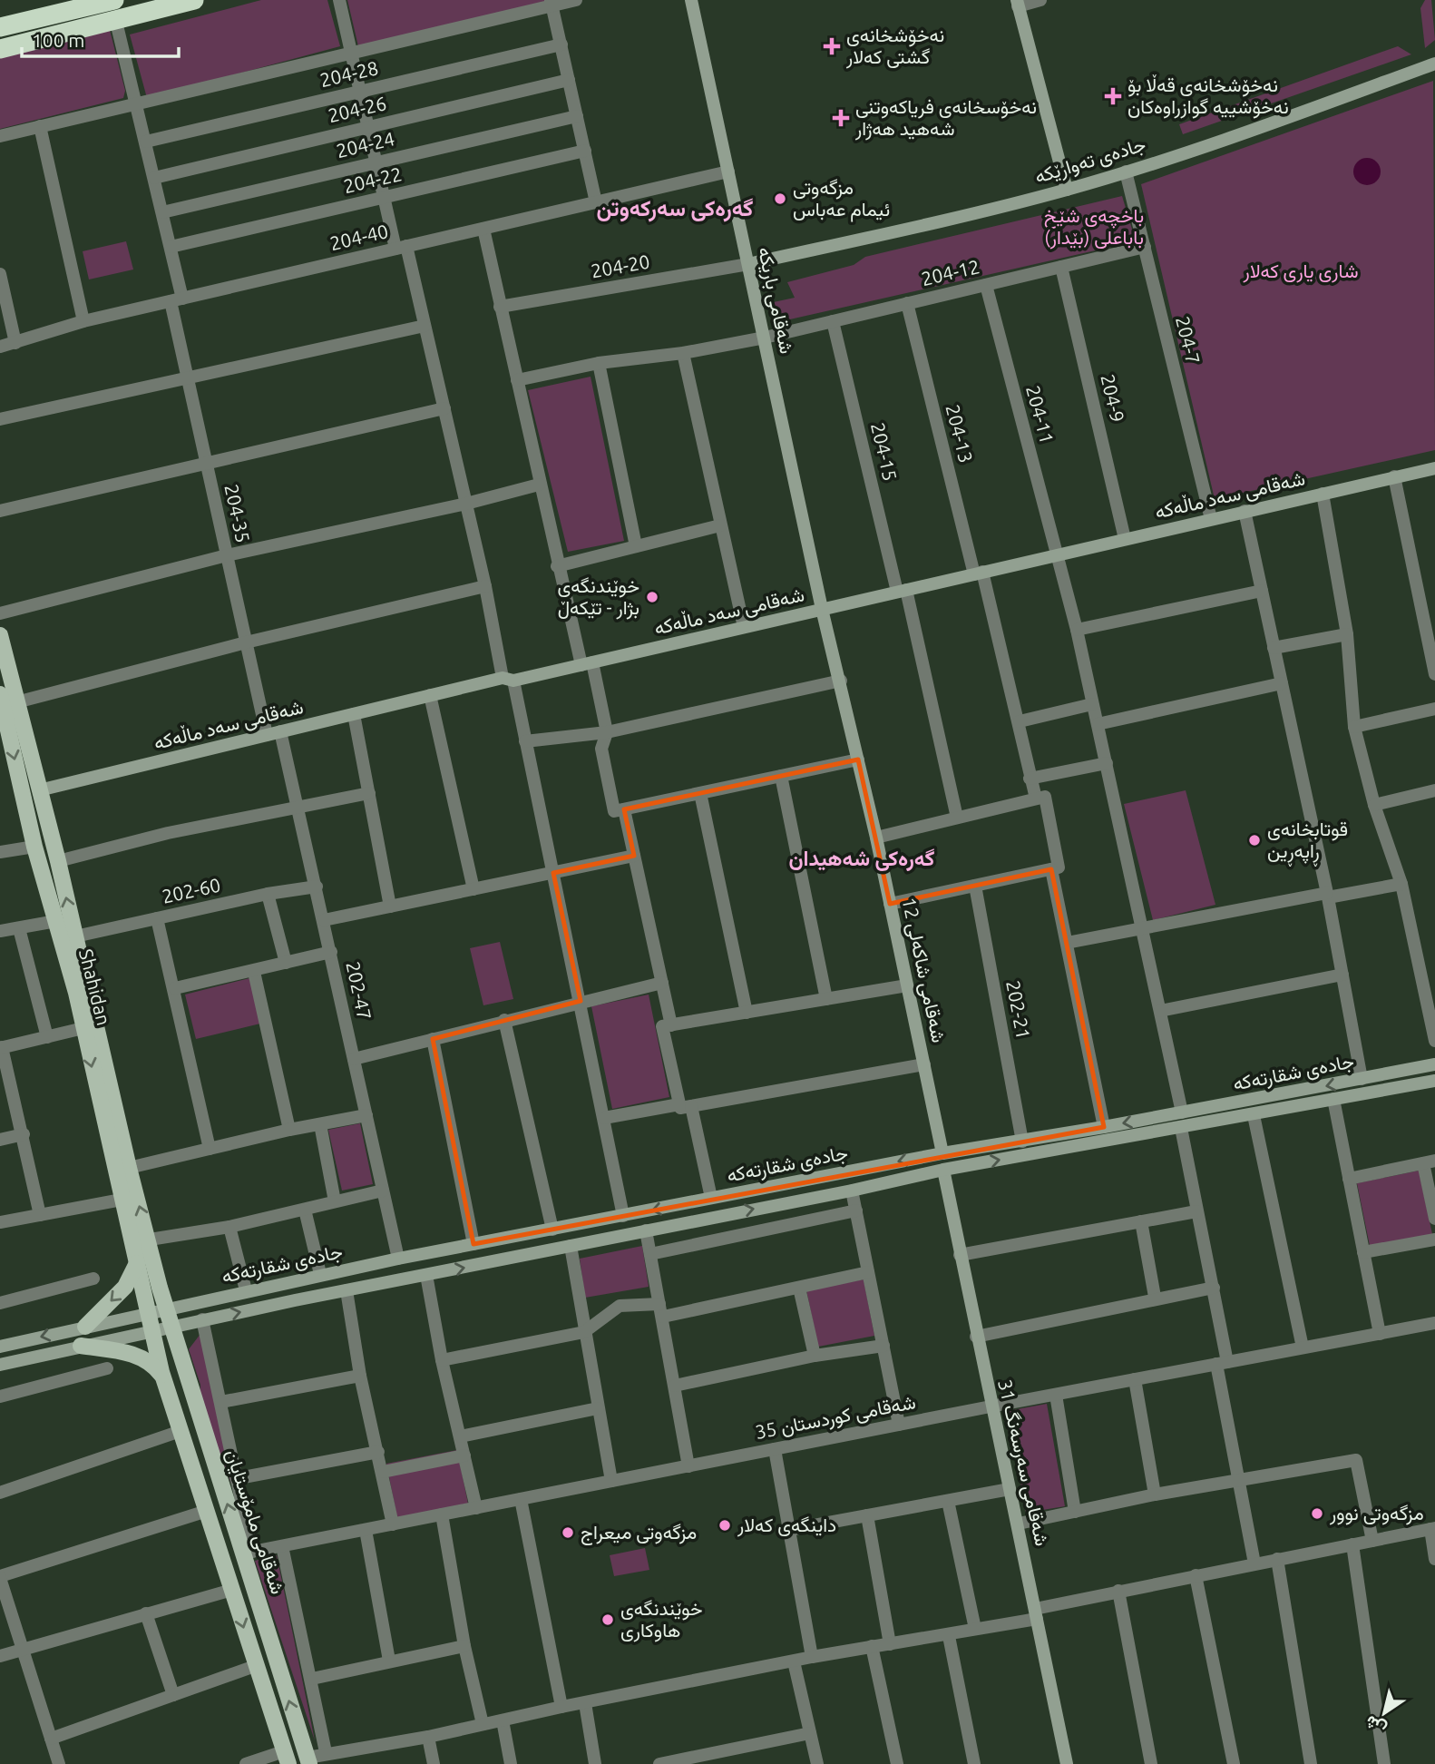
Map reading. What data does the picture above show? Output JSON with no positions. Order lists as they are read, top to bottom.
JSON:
{
  "streets": {
    "main road": ["Shahidan", "شەقامی مامۆستایان"],
    "street": [
      "204-28",
      "204-26",
      "204-24",
      "جادەی تەوارێکە",
      "204-22",
      "204-40",
      "204-20",
      "204-12",
      "شەقامی باریکە",
      "204-7",
      "204-9",
      "204-11",
      "204-13",
      "204-15",
      "شەقامی سەد ماڵەکە",
      "204-35",
      "202-60",
      "شەقامی شاکەلی 12",
      "202-47",
      "202-21",
      "جادەی شقارتەکە",
      "شەقامی کوردستان 35",
      "شەقامی سەرسەنگ 31"
    ]
  },
  "crossings": [
    ["204-28", "204-35"],
    ["204-26", "204-35"],
    ["204-24", "204-35"],
    ["جادەی تەوارێکە", "204-20"],
    ["جادەی تەوارێکە", "شەقامی باریکە"],
    ["جادەی تەوارێکە", "204-7"],
    ["204-22", "204-35"],
    ["204-40", "شەقامی باریکە"],
    ["204-40", "204-35"],
    ["204-20", "شەقامی باریکە"],
    ["204-12", "شەقامی باریکە"],
    ["204-12", "204-7"],
    ["204-12", "204-9"],
    ["204-12", "204-11"],
    ["204-12", "204-13"],
    ["204-12", "204-15"],
    ["شەقامی باریکە", "شەقامی سەد ماڵەکە"],
    ["شەقامی باریکە", "شەقامی شاکەلی 12"],
    ["204-7", "شەقامی سەد ماڵەکە"],
    ["204-9", "شەقامی سەد ماڵەکە"],
    ["204-11", "شەقامی سەد ماڵەکە"],
    ["204-11", "جادەی شقارتەکە"],
    ["204-13", "شەقامی سەد ماڵەکە"],
    ["204-15", "شەقامی سەد ماڵەکە"],
    ["شەقامی سەد ماڵەکە", "204-35"],
    ["شەقامی سەد ماڵەکە", "شەقامی شاکەلی 12"],
    ["شەقامی سەد ماڵەکە", "202-47"],
    ["202-60", "202-47"],
    ["شەقامی شاکەلی 12", "جادەی شقارتەکە"],
    ["Shahidan", "جادەی شقارتەکە"],
    ["Shahidan", "شەقامی مامۆستایان"],
    ["202-47", "جادەی شقارتەکە"],
    ["202-21", "جادەی شقارتەکە"],
    ["جادەی شقارتەکە", "شەقامی سەرسەنگ 31"],
    ["جادەی شقارتەکە", "شەقامی مامۆستایان"],
    ["شەقامی کوردستان 35", "شەقامی سەرسەنگ 31"],
    ["شەقامی کوردستان 35", "شەقامی مامۆستایان"]
  ],
  "districts": ["گەرەکی سەرکەوتن", "گەرەکی شەهیدان"],
  "parks": ["باخچەی شێخ باباعلی (بێدار)", "شاری یاری کەلار"],
  "places": {
    "health": ["نەخۆشخانەی گشتی کەلار", "نەخۆشخانەی قەڵا بۆ نەخۆشییە گوازراوەکان", "نەخۆسخانەی فریاکەوتنی شەهید هەژار"],
    "other": [
      "مزگەوتی ئیمام عەباس",
      "خوێندنگەی بژار - تێکەڵ",
      "قوتابخانەی ڕاپەڕین",
      "مزگەوتی نوور",
      "داینگەی کەلار",
      "مزگەوتی میعراج",
      "خوێندنگەی هاوکاری"
    ]
  },
  "scale_bar": "100 m",
  "north": "bottom left"
}
